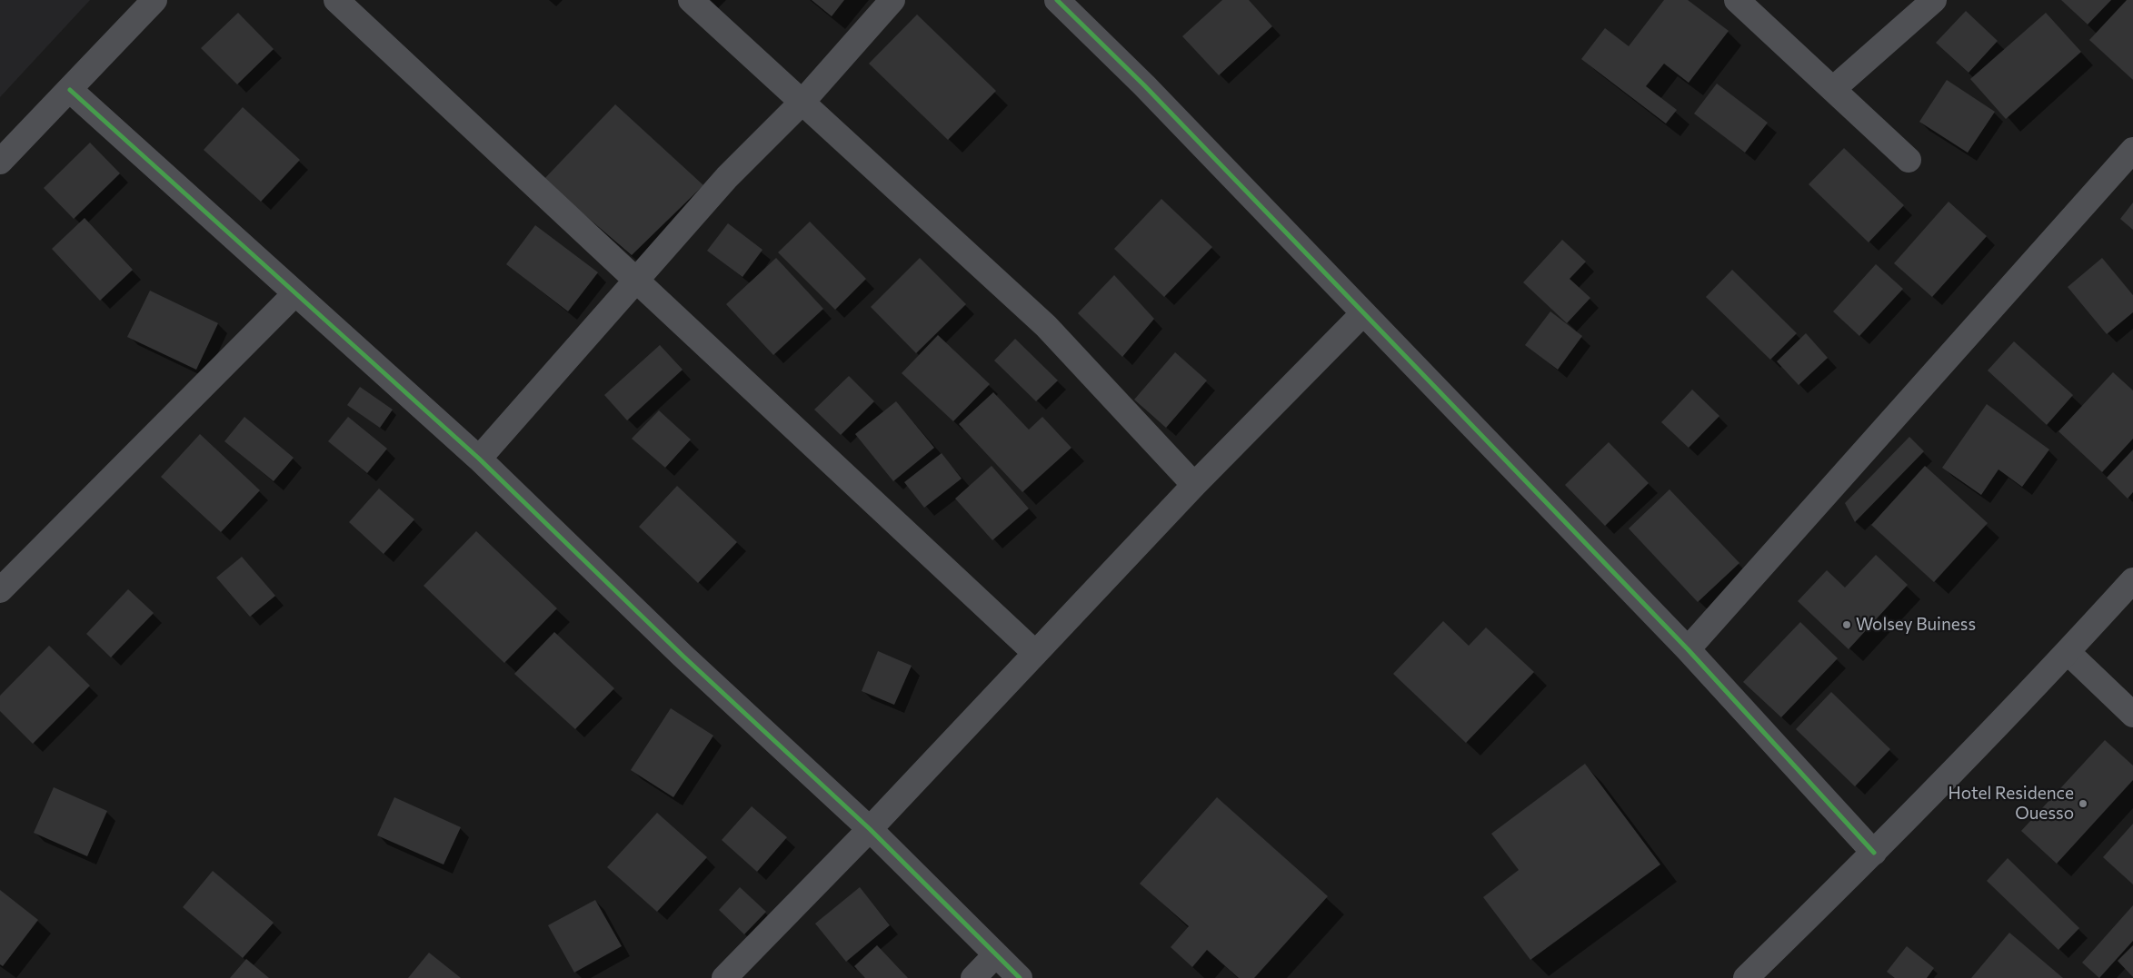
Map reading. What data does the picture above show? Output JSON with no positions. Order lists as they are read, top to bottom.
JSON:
{
  "places": ["Wolsey Buiness", "Hotel Residence Ouesso"]
}
